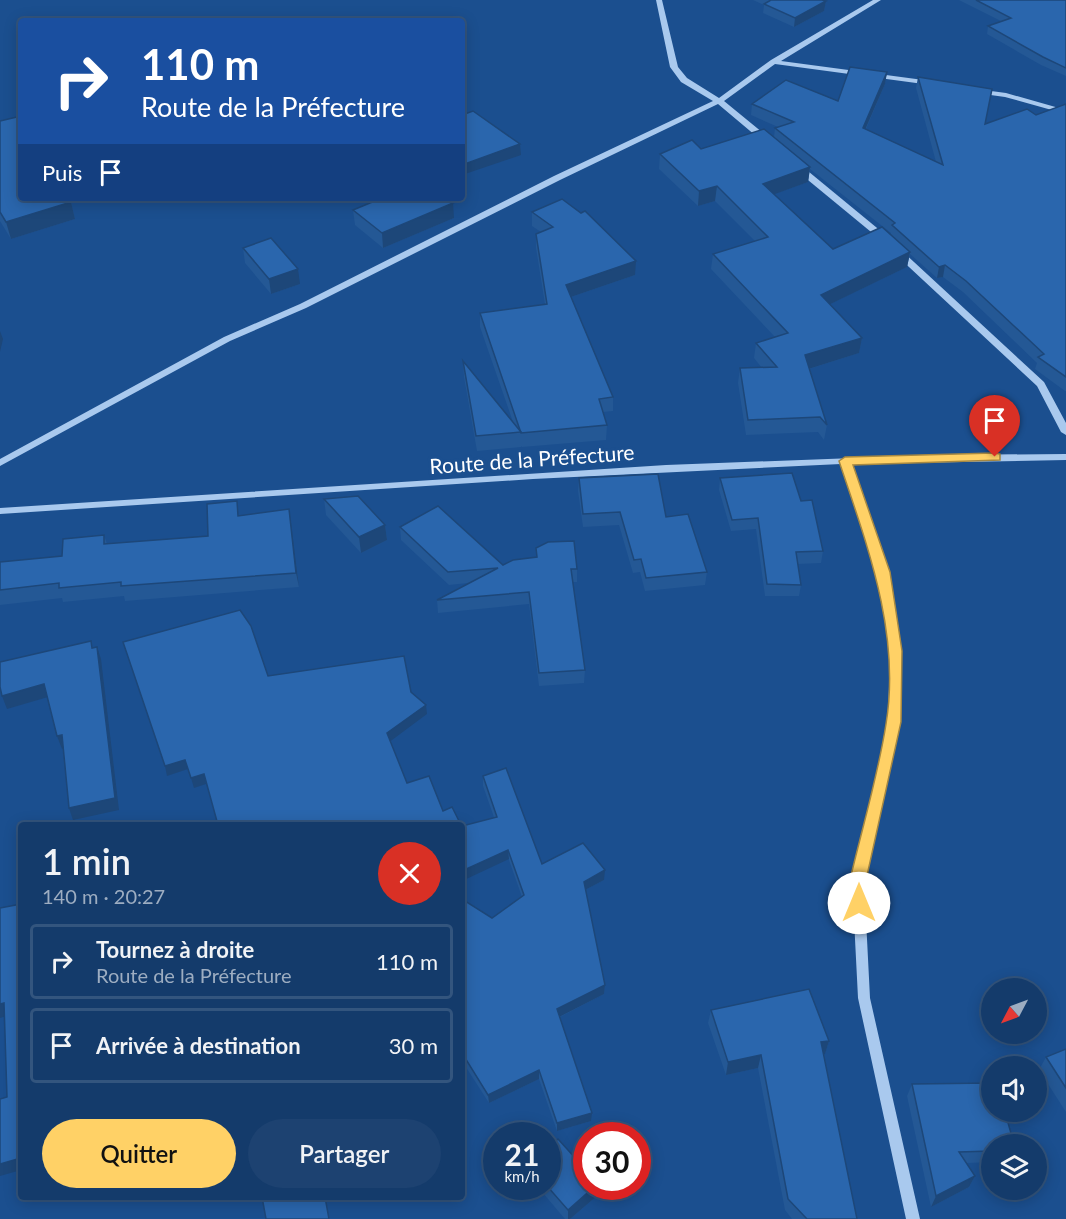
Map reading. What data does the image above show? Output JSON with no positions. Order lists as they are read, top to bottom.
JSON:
{
  "streets": {
    "street": ["Route de la Préfecture"]
  },
  "north": "bottom left",
  "page": {
    "turn": ["110 m", "Route de la Préfecture"],
    "then": "Puis",
    "heading": ["1 min", "140 m · 20:27"],
    "list": [
      {
        "name": "Tournez à droite",
        "note": "Route de la Préfecture",
        "value": "110 m"
      },
      {
        "name": "Arrivée à destination",
        "value": "30 m"
      }
    ],
    "buttons": ["Quitter", "Partager"],
    "speed": "21 km/h",
    "limit": "30"
  }
}
